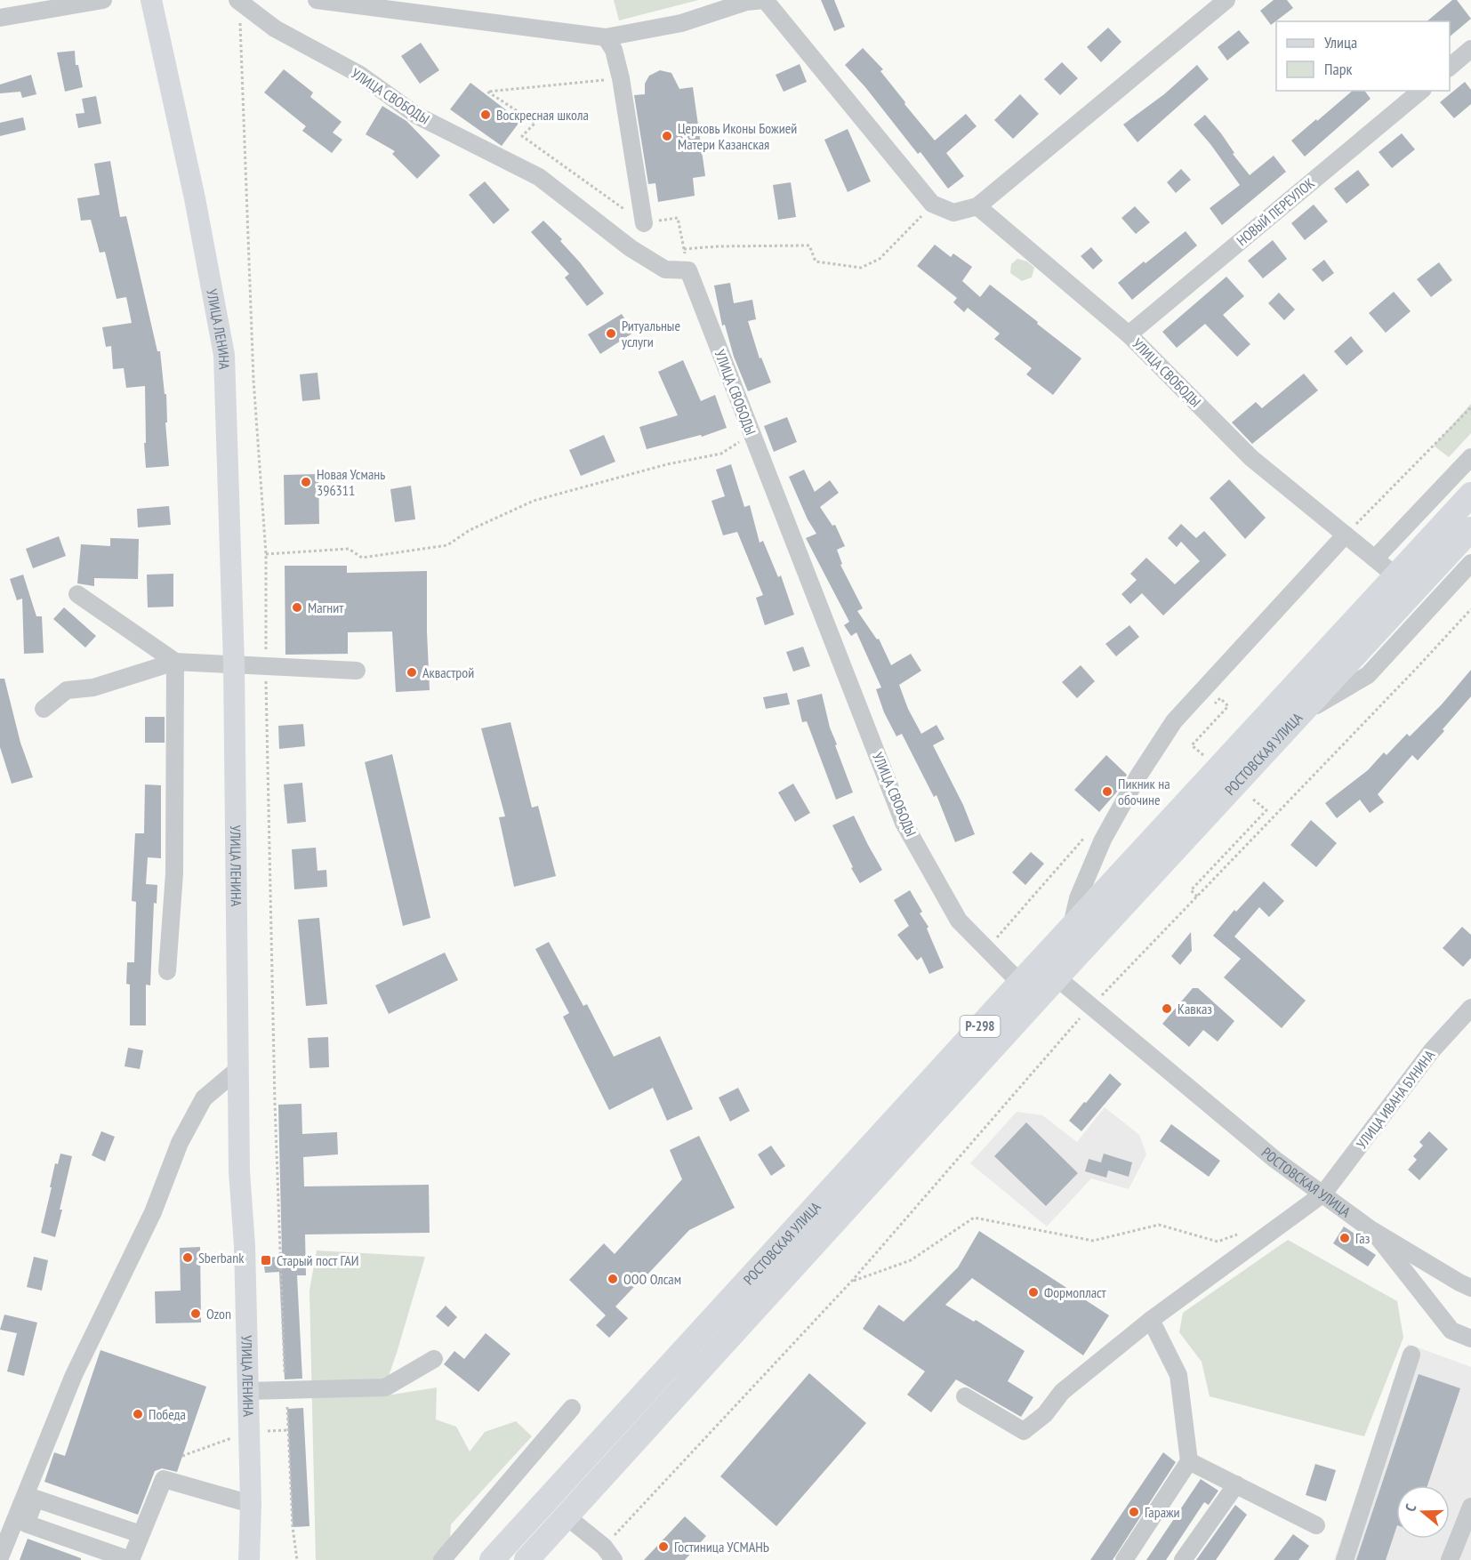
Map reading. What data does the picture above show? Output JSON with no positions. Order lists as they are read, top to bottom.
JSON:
{
  "streets": {
    "highway": ["РОСТОВСКАЯ УЛИЦА", "Р-298"],
    "main road": ["УЛИЦА ЛЕНИНА"],
    "street": ["УЛИЦА СВОБОДЫ", "НОВЫЙ ПЕРЕУЛОК", "УЛИЦА ИВАНА БУНИНА"]
  },
  "crossings": [
    ["УЛИЦА СВОБОДЫ", "НОВЫЙ ПЕРЕУЛОК"],
    ["УЛИЦА СВОБОДЫ", "РОСТОВСКАЯ УЛИЦА"],
    ["РОСТОВСКАЯ УЛИЦА", "УЛИЦА ИВАНА БУНИНА"]
  ],
  "places": {
    "other": [
      "Воскресная школа",
      "Церковь Иконы Божией Матери Казанская",
      "Ритуальные услуги",
      "Новая Усмань 396311",
      "Магнит",
      "Аквастрой",
      "Пикник на обочине",
      "Кавказ",
      "Газ",
      "Sberbank",
      "ООО Олсам",
      "Формопласт",
      "Ozon",
      "Победа",
      "Гаражи",
      "Гостиница УСМАНЬ"
    ],
    "transit": ["Старый пост ГАИ"]
  },
  "legend": ["Улица", "Парк"],
  "north": "left"
}
